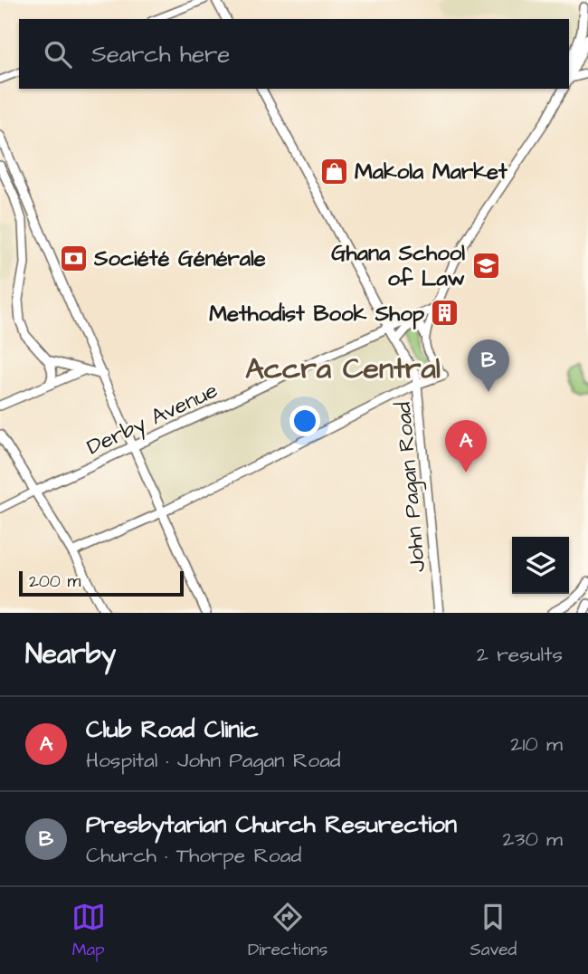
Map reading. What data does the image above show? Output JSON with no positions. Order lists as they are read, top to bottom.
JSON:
{
  "streets": {
    "main road": ["Derby Avenue", "John Pagan Road"]
  },
  "crossings": [
    ["Derby Avenue", "John Pagan Road"]
  ],
  "districts": ["Accra Central"],
  "places": {
    "shop": ["Makola Market"],
    "bank": ["Société Générale"],
    "school or university": ["Ghana School of Law"],
    "building": ["Methodist Book Shop"]
  },
  "scale_bar": "200 m",
  "page": {
    "search": "Search here",
    "pins": ["B", "A"],
    "scale": "200 m",
    "heading": ["Nearby", "2 results"],
    "list": [
      {
        "mark": "A",
        "name": "Club Road Clinic",
        "note": "Hospital · John Pagan Road",
        "value": "210 m"
      },
      {
        "mark": "B",
        "name": "Presbytarian Church Resurection",
        "note": "Church · Thorpe Road",
        "value": "230 m"
      }
    ],
    "nav": ["Map", "Directions", "Saved"]
  }
}
